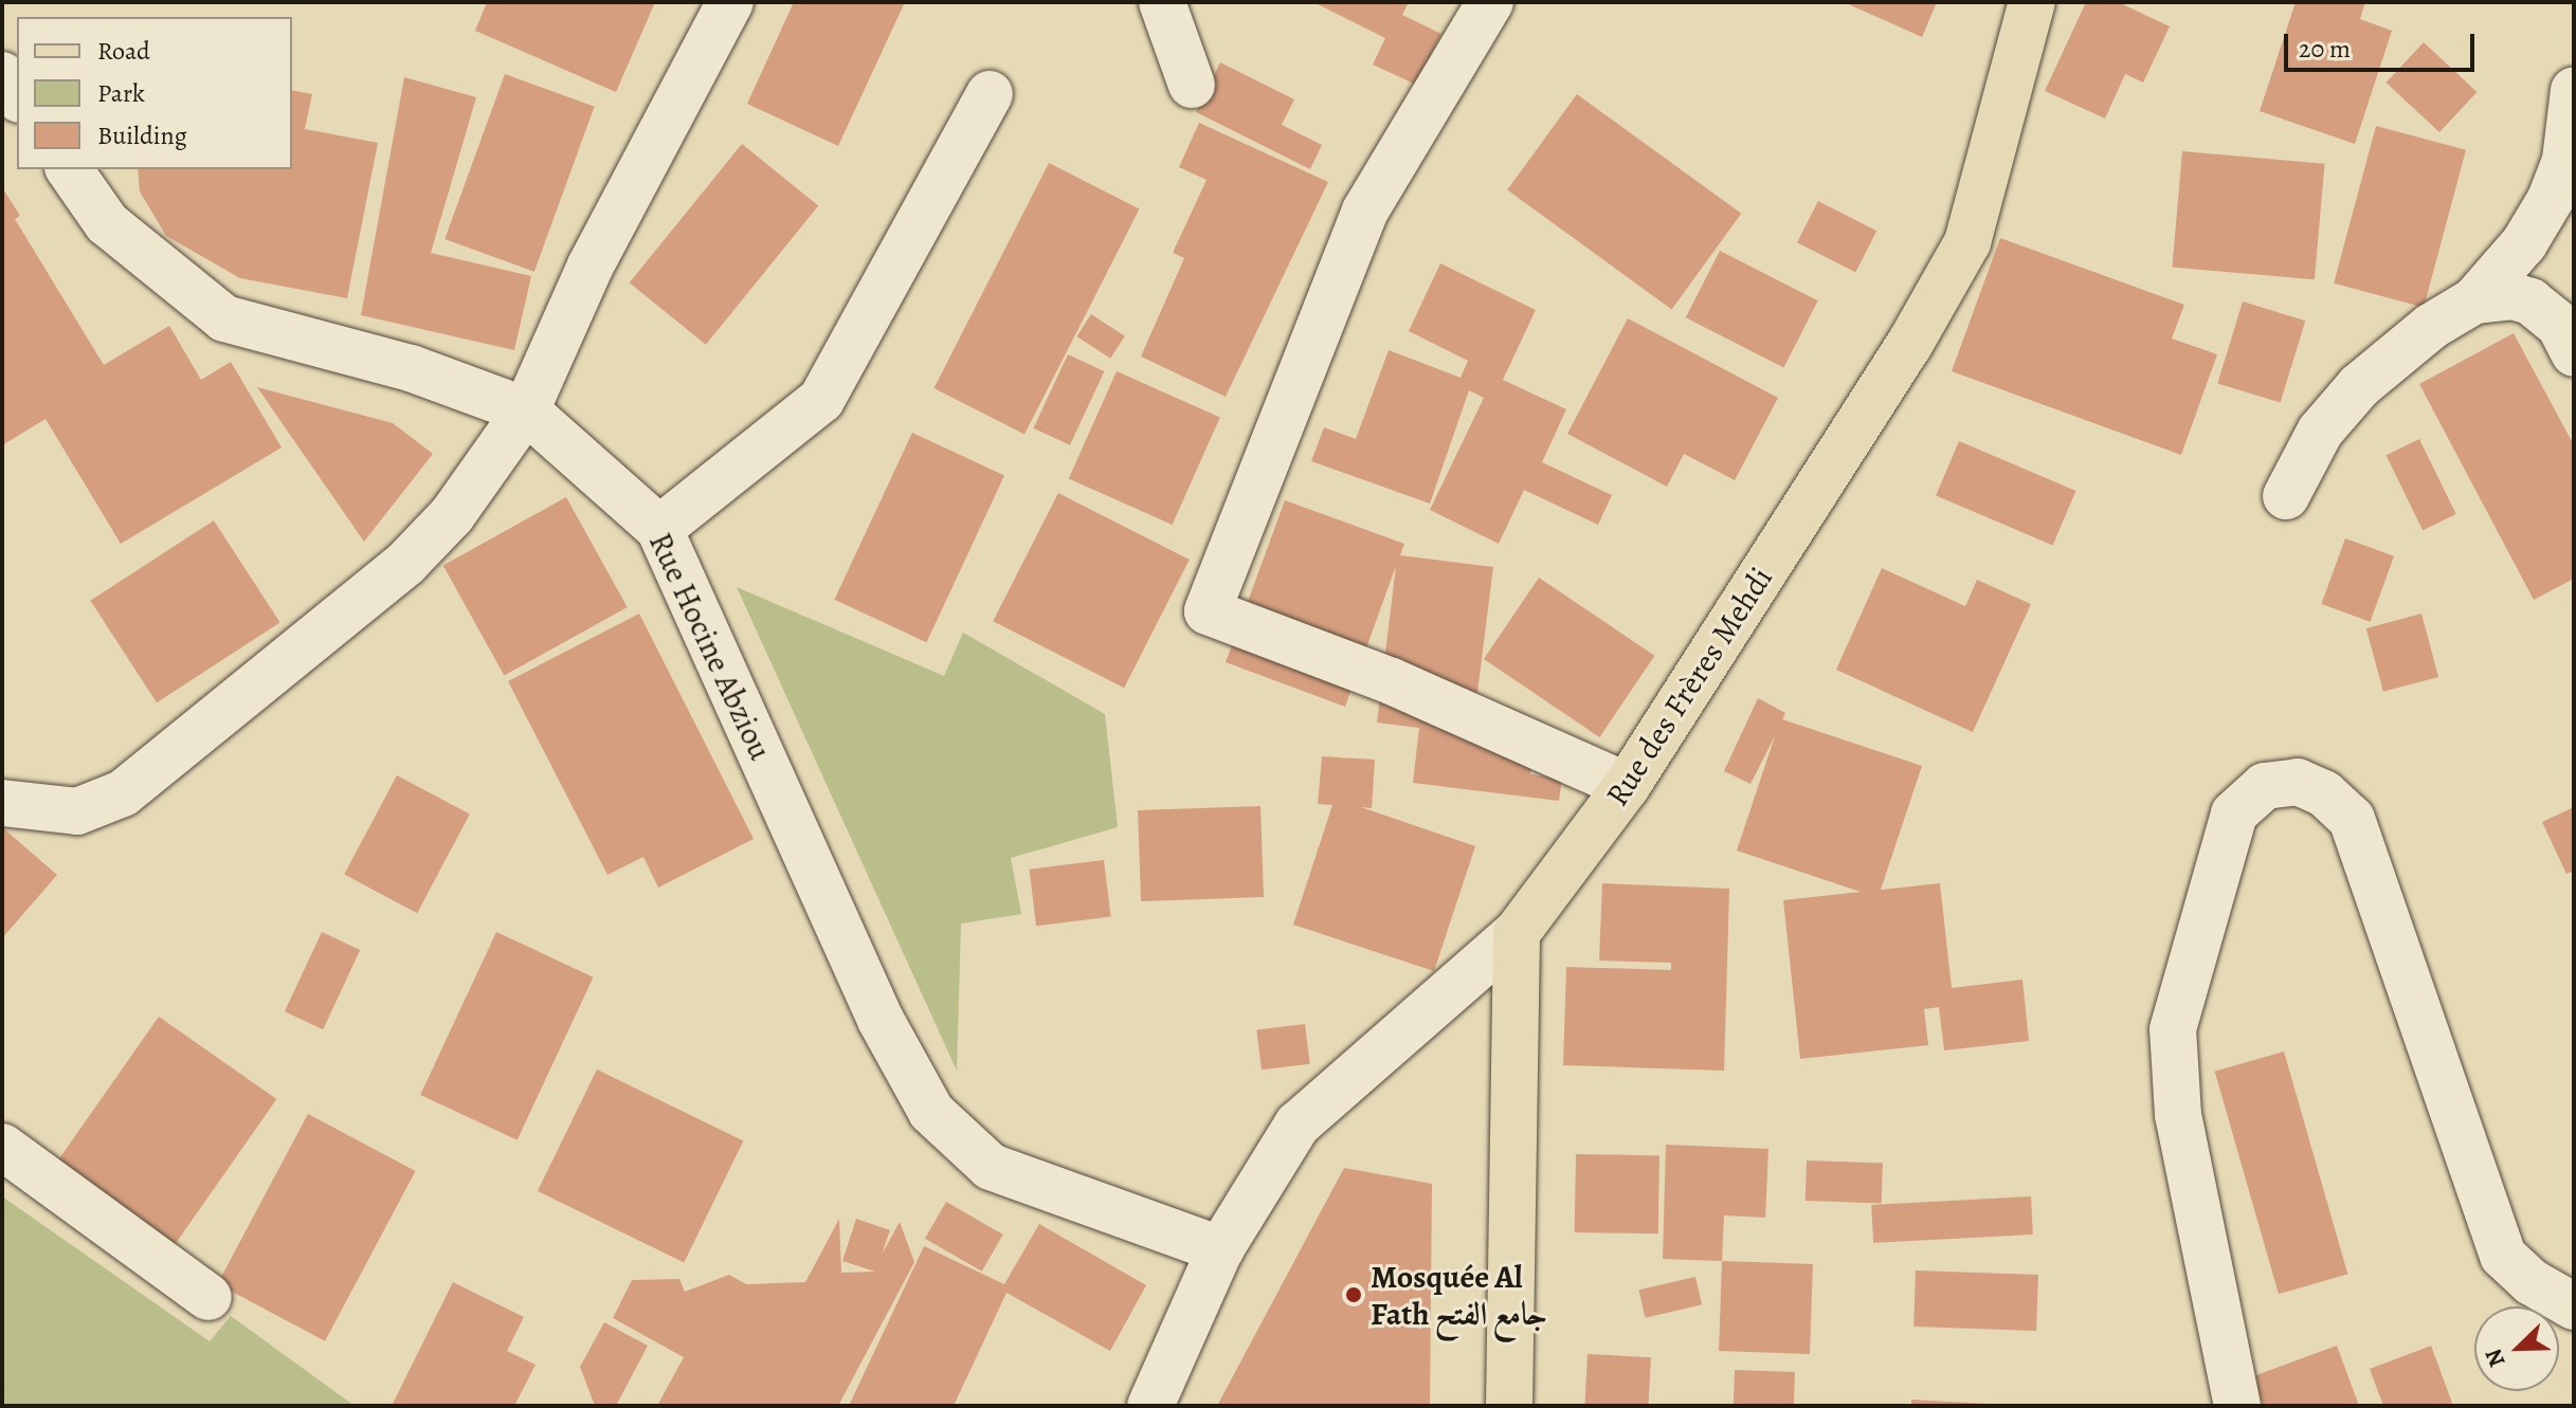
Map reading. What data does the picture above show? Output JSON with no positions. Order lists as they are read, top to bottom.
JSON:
{
  "streets": {
    "main road": ["Rue des Frères Mehdi"],
    "street": ["Rue Hocine Abziou"]
  },
  "places": ["Mosquée Al Fath جامع الفتح"],
  "legend": ["Road", "Park", "Building"],
  "scale_bar": "20 m",
  "north": "bottom left"
}
